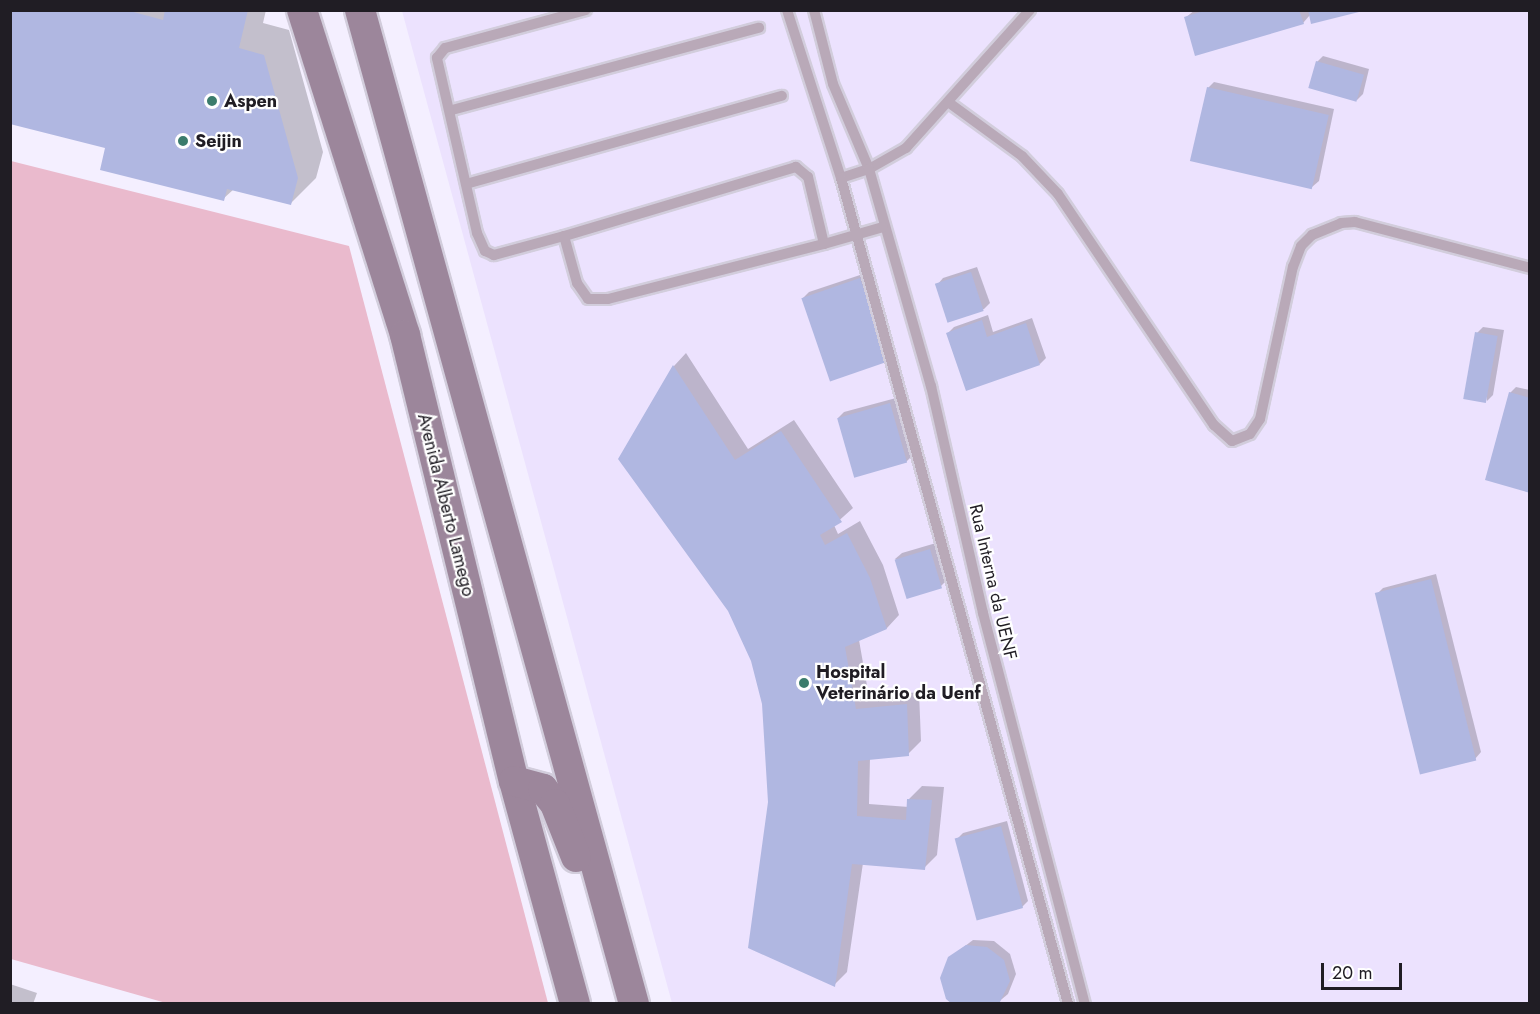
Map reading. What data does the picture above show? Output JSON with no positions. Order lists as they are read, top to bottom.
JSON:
{
  "streets": {
    "main road": ["Avenida Alberto Lamego"],
    "lane": ["Rua Interna da UENF"]
  },
  "places": ["Aspen", "Seijin", "Hospital Veterinário da Uenf"],
  "scale_bar": "20 m"
}
